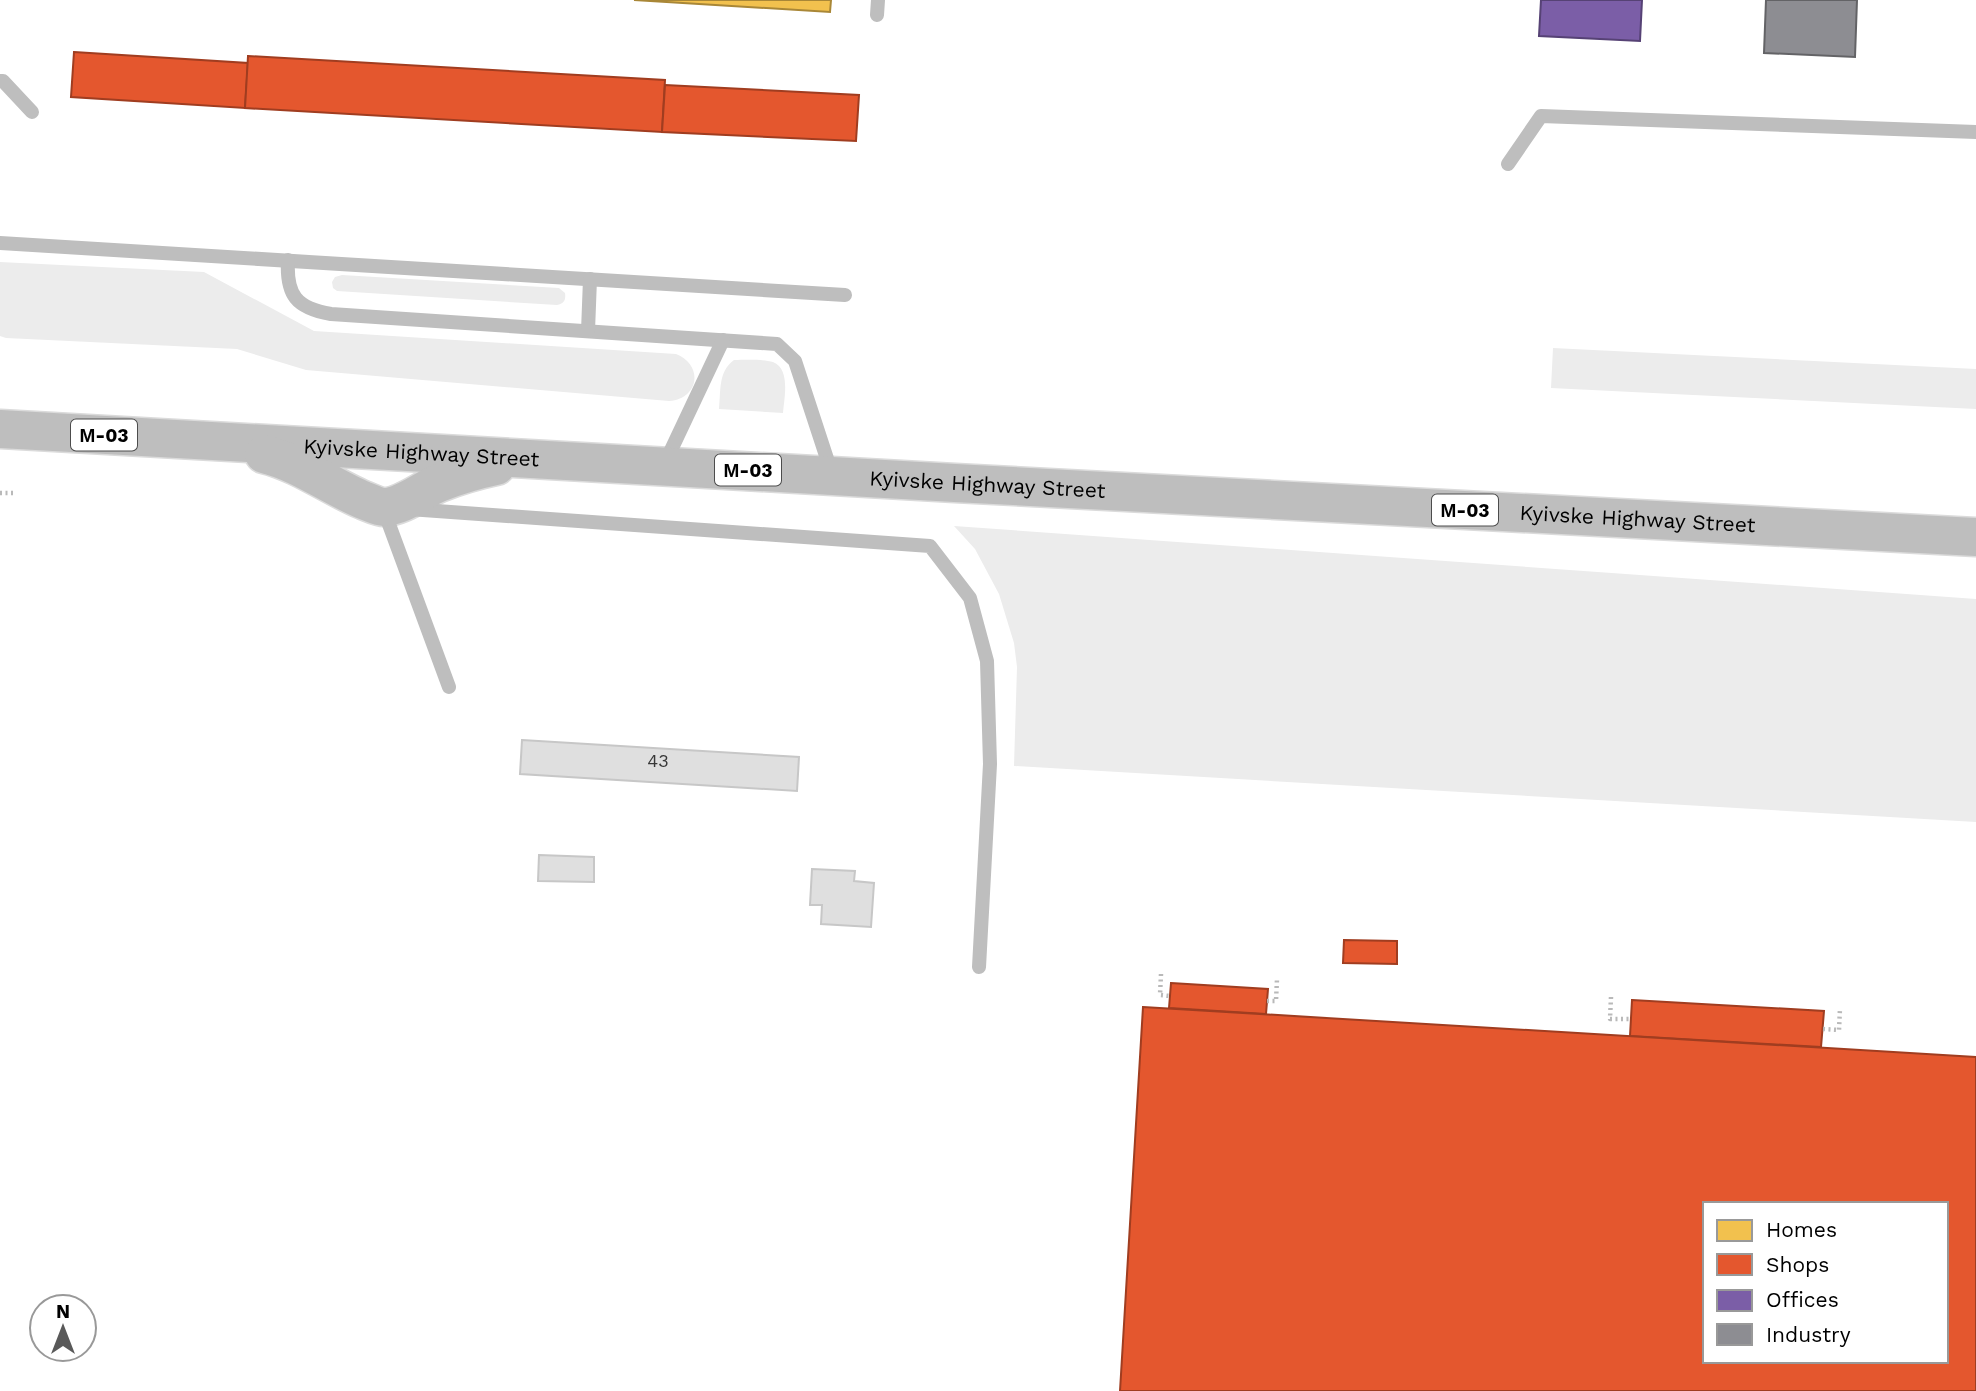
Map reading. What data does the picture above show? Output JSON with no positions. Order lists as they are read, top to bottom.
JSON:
{
  "streets": {
    "highway": ["М-03", "Kyivske Highway Street"]
  },
  "house_numbers": ["43"],
  "legend": [
    "Homes",
    "Shops",
    "Offices",
    "Industry"
  ],
  "north": "top"
}
